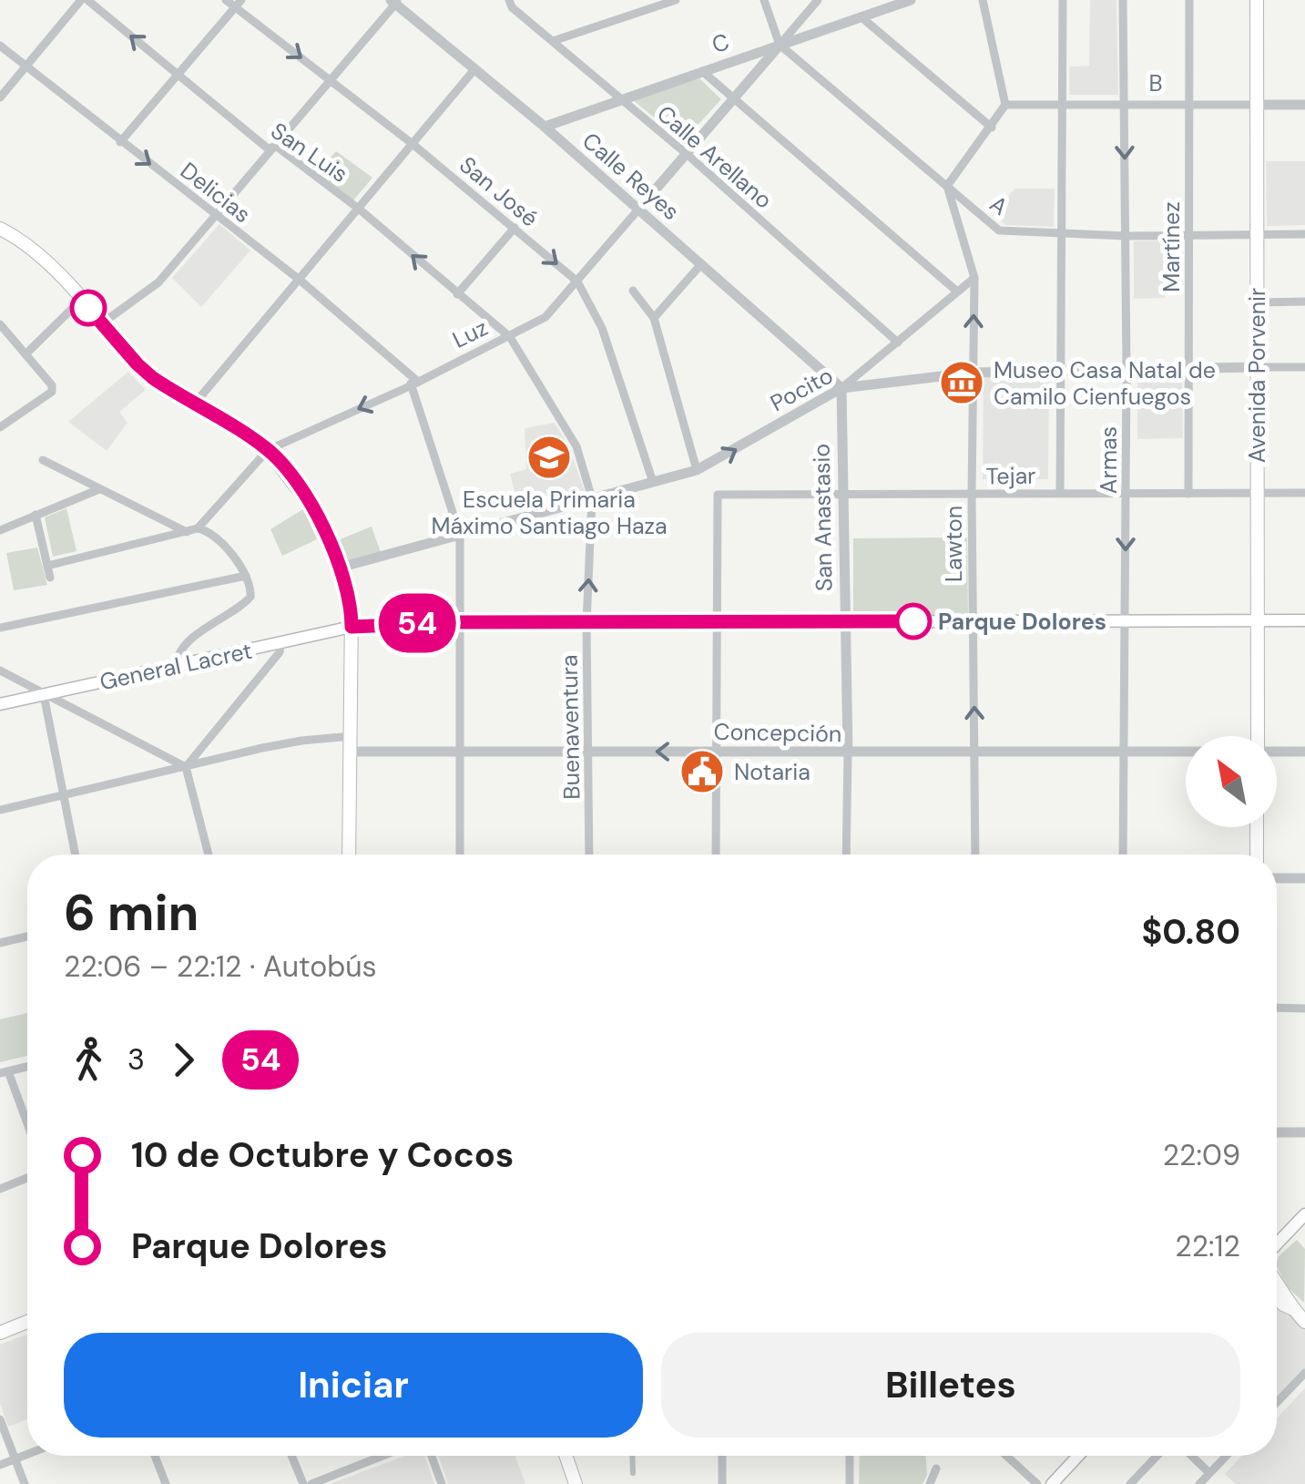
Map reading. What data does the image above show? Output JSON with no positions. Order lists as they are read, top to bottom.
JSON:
{
  "streets": {
    "main road": ["Avenida Porvenir", "General Lacret"],
    "street": [
      "C",
      "B",
      "San Luis",
      "Calle Arellano",
      "Calle Reyes",
      "San José",
      "Delicias",
      "A",
      "Martínez",
      "Luz",
      "Pocito",
      "Armas",
      "Tejar",
      "San Anastasio",
      "Lawton",
      "Buenaventura",
      "Concepción"
    ]
  },
  "crossings": [
    ["C", "Calle Arellano"],
    ["C", "Calle Reyes"],
    ["C", "A"],
    ["C", "Luz"],
    ["B", "Martínez"],
    ["B", "Avenida Porvenir"],
    ["B", "Armas"],
    ["San Luis", "Luz"],
    ["San Luis", "Buenaventura"],
    ["Calle Arellano", "Luz"],
    ["Calle Reyes", "Luz"],
    ["Calle Reyes", "Pocito"],
    ["Calle Reyes", "San Anastasio"],
    ["San José", "Luz"],
    ["San José", "Pocito"],
    ["Delicias", "Luz"],
    ["Delicias", "Pocito"],
    ["Delicias", "General Lacret"],
    ["Delicias", "Concepción"],
    ["A", "Martínez"],
    ["A", "Luz"],
    ["A", "Avenida Porvenir"],
    ["A", "Armas"],
    ["A", "Lawton"],
    ["Martínez", "Pocito"],
    ["Martínez", "Tejar"],
    ["Luz", "Buenaventura"],
    ["Avenida Porvenir", "Pocito"],
    ["Avenida Porvenir", "Tejar"],
    ["Avenida Porvenir", "General Lacret"],
    ["Pocito", "Armas"],
    ["Pocito", "San Anastasio"],
    ["Pocito", "Lawton"],
    ["Pocito", "Buenaventura"],
    ["Armas", "Tejar"],
    ["Armas", "General Lacret"],
    ["Armas", "Concepción"],
    ["Tejar", "San Anastasio"],
    ["Tejar", "Lawton"],
    ["Tejar", "General Lacret"],
    ["San Anastasio", "General Lacret"],
    ["San Anastasio", "Concepción"],
    ["Lawton", "General Lacret"],
    ["Lawton", "Concepción"],
    ["General Lacret", "Buenaventura"],
    ["Buenaventura", "Concepción"]
  ],
  "one_way": ["San Luis"],
  "places": {
    "museum": ["Museo Casa Natal de Camilo Cienfuegos"],
    "school or university": ["Escuela Primaria Máximo Santiago Haza"],
    "other": ["Parque Dolores"],
    "public building": ["Notaria"]
  },
  "lines": ["bus line 54"],
  "north": "top left",
  "page": {
    "on_map": "54",
    "heading": ["6 min", "22:06 – 22:12 · Autobús", "$0.80"],
    "legs": ["3", "54"],
    "list": [
      {
        "name": "10 de Octubre y Cocos",
        "value": "22:09"
      },
      {
        "name": "Parque Dolores",
        "value": "22:12"
      }
    ],
    "buttons": ["Iniciar", "Billetes"]
  }
}
